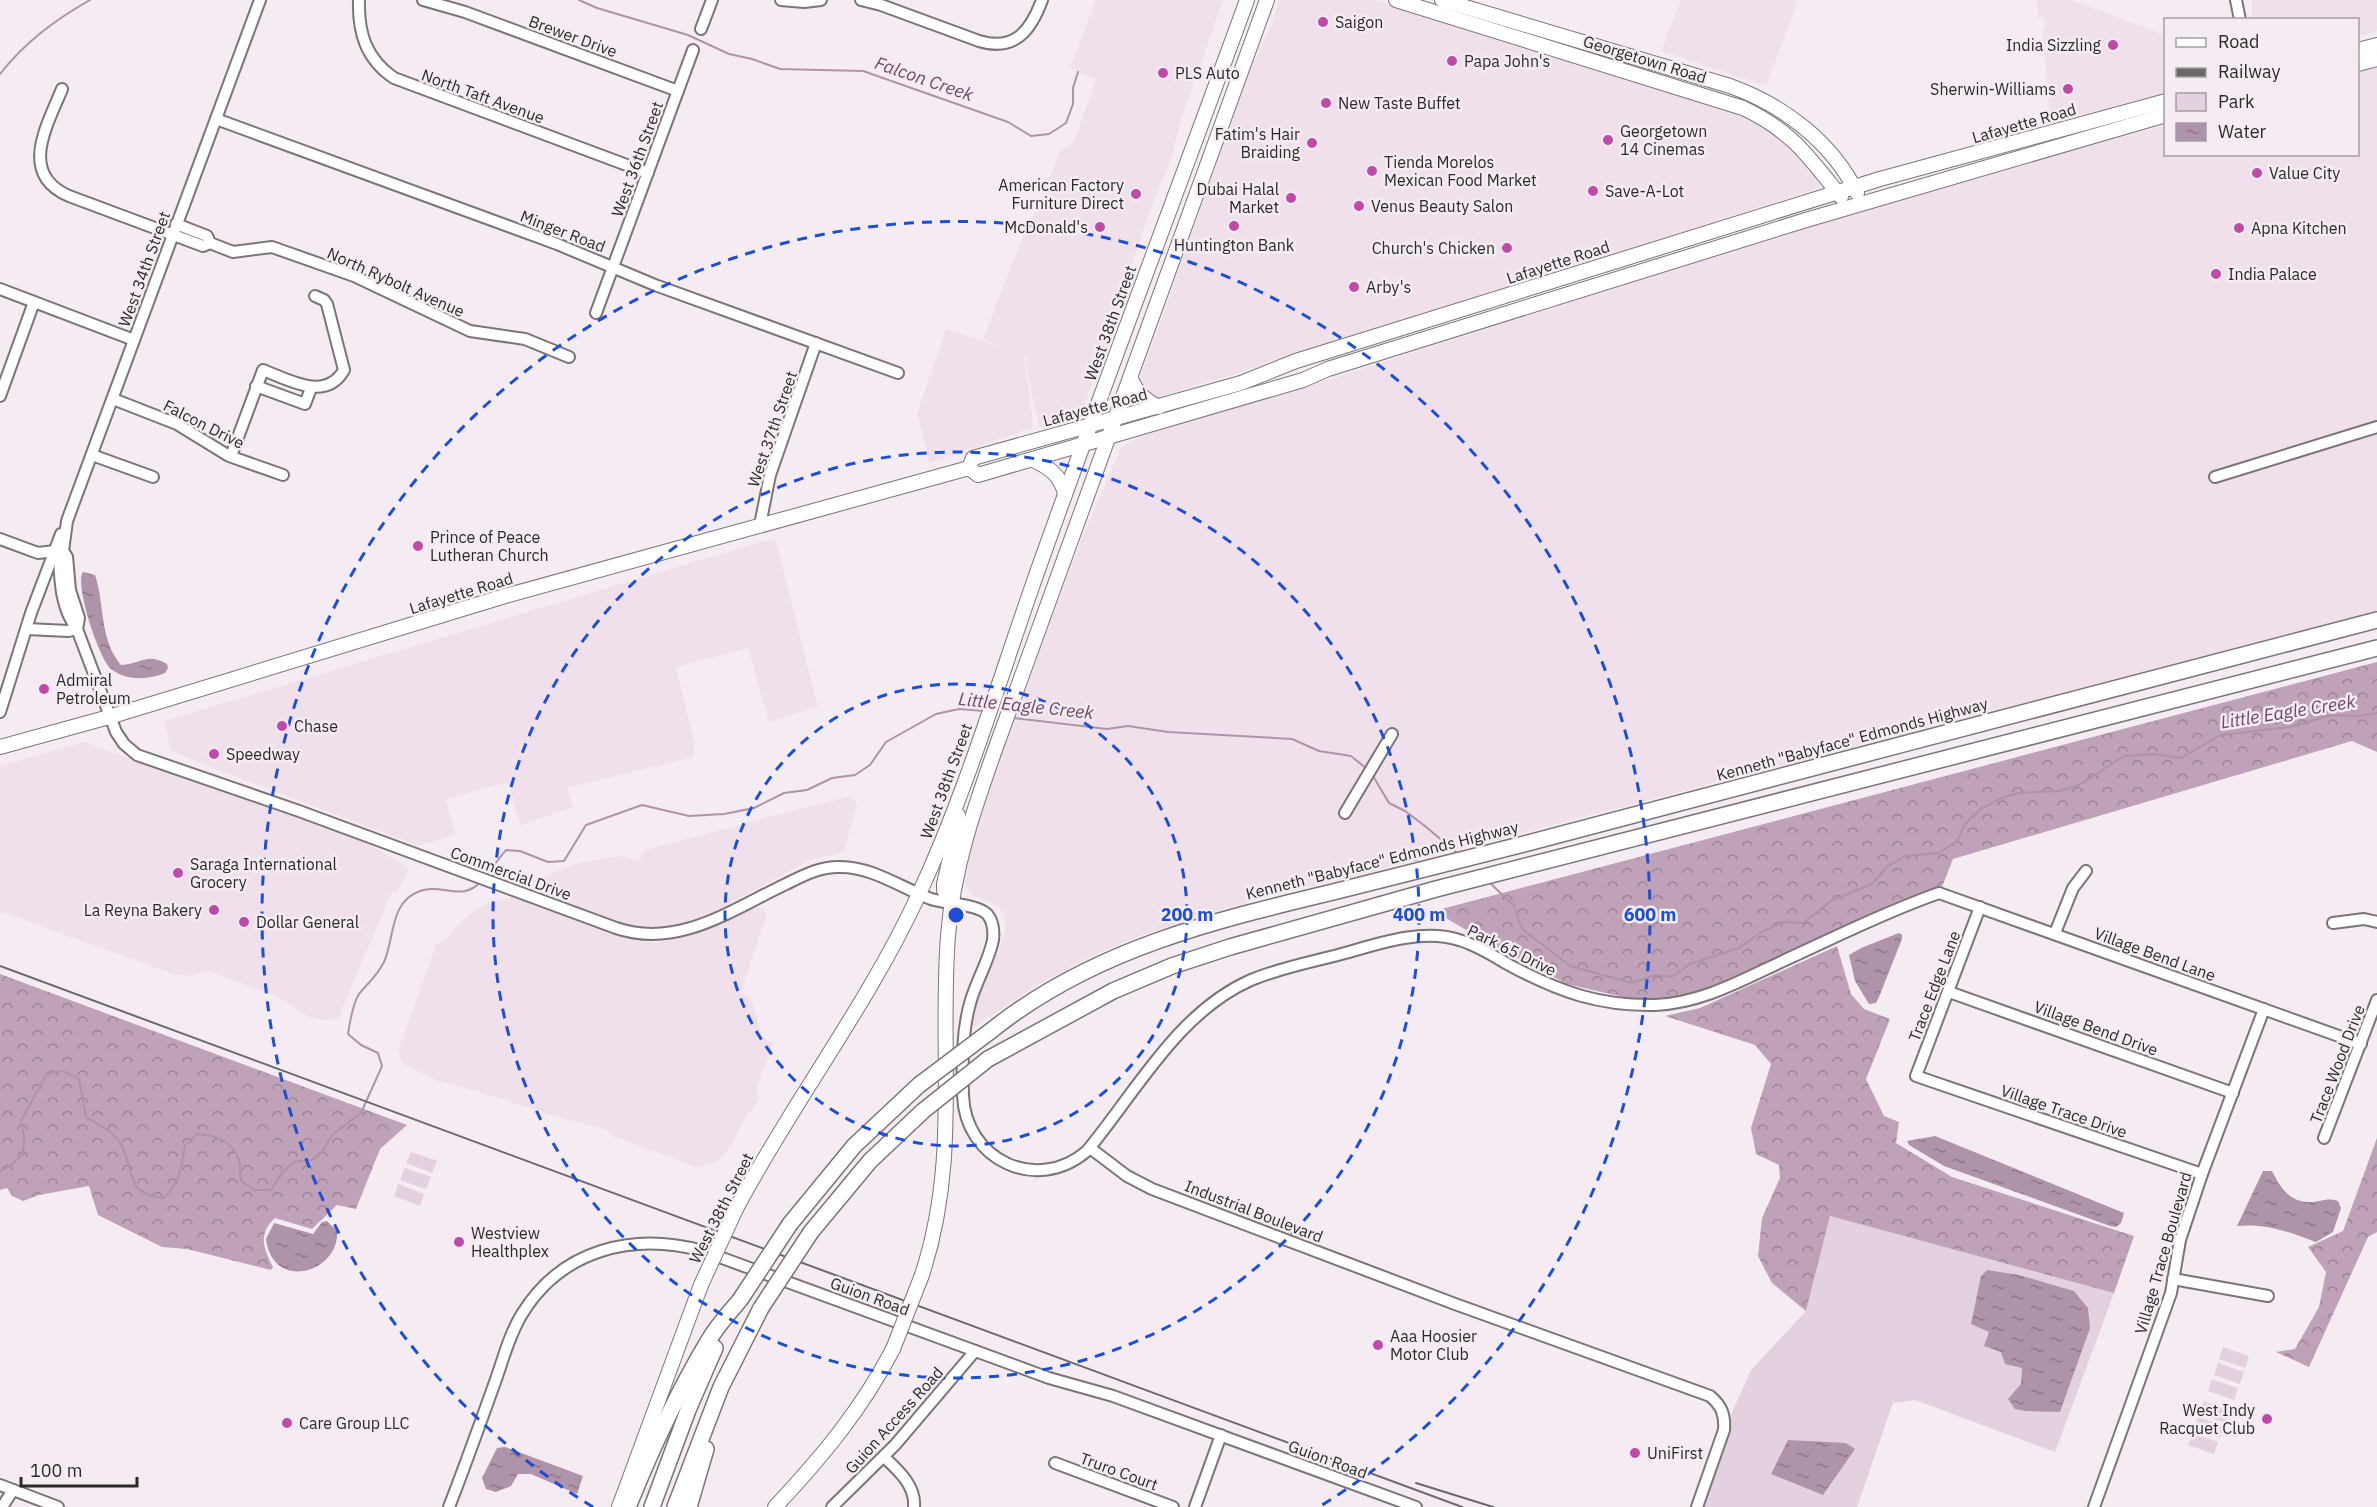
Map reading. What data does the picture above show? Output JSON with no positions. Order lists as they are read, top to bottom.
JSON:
{
  "streets": {
    "highway": ["Kenneth \"Babyface\" Edmonds Highway"],
    "main road": ["Georgetown Road", "Lafayette Road", "West 38th Street"],
    "street": [
      "Brewer Drive",
      "North Taft Avenue",
      "West 36th Street",
      "Minger Road",
      "West 34th Street",
      "North Rybolt Avenue",
      "Falcon Drive",
      "West 37th Street",
      "Commercial Drive",
      "Park 65 Drive",
      "Village Bend Lane",
      "Trace Edge Lane",
      "Village Bend Drive",
      "Trace Wood Drive",
      "Village Trace Drive",
      "Industrial Boulevard",
      "Village Trace Boulevard",
      "Guion Road",
      "Guion Access Road",
      "Truro Court"
    ]
  },
  "crossings": [
    ["Brewer Drive", "West 36th Street"],
    ["Georgetown Road", "Lafayette Road"],
    ["North Taft Avenue", "West 36th Street"],
    ["Lafayette Road", "West 38th Street"],
    ["Lafayette Road", "West 37th Street"],
    ["Lafayette Road", "Commercial Drive"],
    ["West 36th Street", "Minger Road"],
    ["Minger Road", "West 34th Street"],
    ["Minger Road", "West 37th Street"],
    ["West 34th Street", "North Rybolt Avenue"],
    ["West 34th Street", "Falcon Drive"],
    ["West 34th Street", "Commercial Drive"],
    ["West 38th Street", "Commercial Drive"],
    ["Park 65 Drive", "Village Bend Lane"],
    ["Park 65 Drive", "Industrial Boulevard"],
    ["Village Bend Lane", "Trace Edge Lane"],
    ["Village Bend Lane", "Trace Wood Drive"],
    ["Village Bend Lane", "Village Trace Boulevard"],
    ["Trace Edge Lane", "Village Bend Drive"],
    ["Trace Edge Lane", "Village Trace Drive"],
    ["Village Bend Drive", "Village Trace Boulevard"],
    ["Village Trace Drive", "Village Trace Boulevard"],
    ["Guion Road", "Guion Access Road"]
  ],
  "water": ["Falcon Creek", "Little Eagle Creek"],
  "places": [
    "Saigon",
    "India Sizzling",
    "Papa John's",
    "PLS Auto",
    "Sherwin-Williams",
    "New Taste Buffet",
    "Georgetown 14 Cinemas",
    "Fatim's Hair Braiding",
    "Tienda Morelos Mexican Food Market",
    "Value City",
    "Save-A-Lot",
    "American Factory Furniture Direct",
    "Dubai Halal Market",
    "Venus Beauty Salon",
    "Huntington Bank",
    "McDonald's",
    "Apna Kitchen",
    "Church's Chicken",
    "India Palace",
    "Arby's",
    "Prince of Peace Lutheran Church",
    "Admiral Petroleum",
    "Chase",
    "Speedway",
    "Saraga International Grocery",
    "La Reyna Bakery",
    "Dollar General",
    "Westview Healthplex",
    "Aaa Hoosier Motor Club",
    "West Indy Racquet Club",
    "Care Group LLC",
    "UniFirst"
  ],
  "legend": [
    "Road",
    "Railway",
    "Park",
    "Water"
  ],
  "scale_bar": "100 m",
  "rings": ["200 m", "400 m", "600 m"]
}
